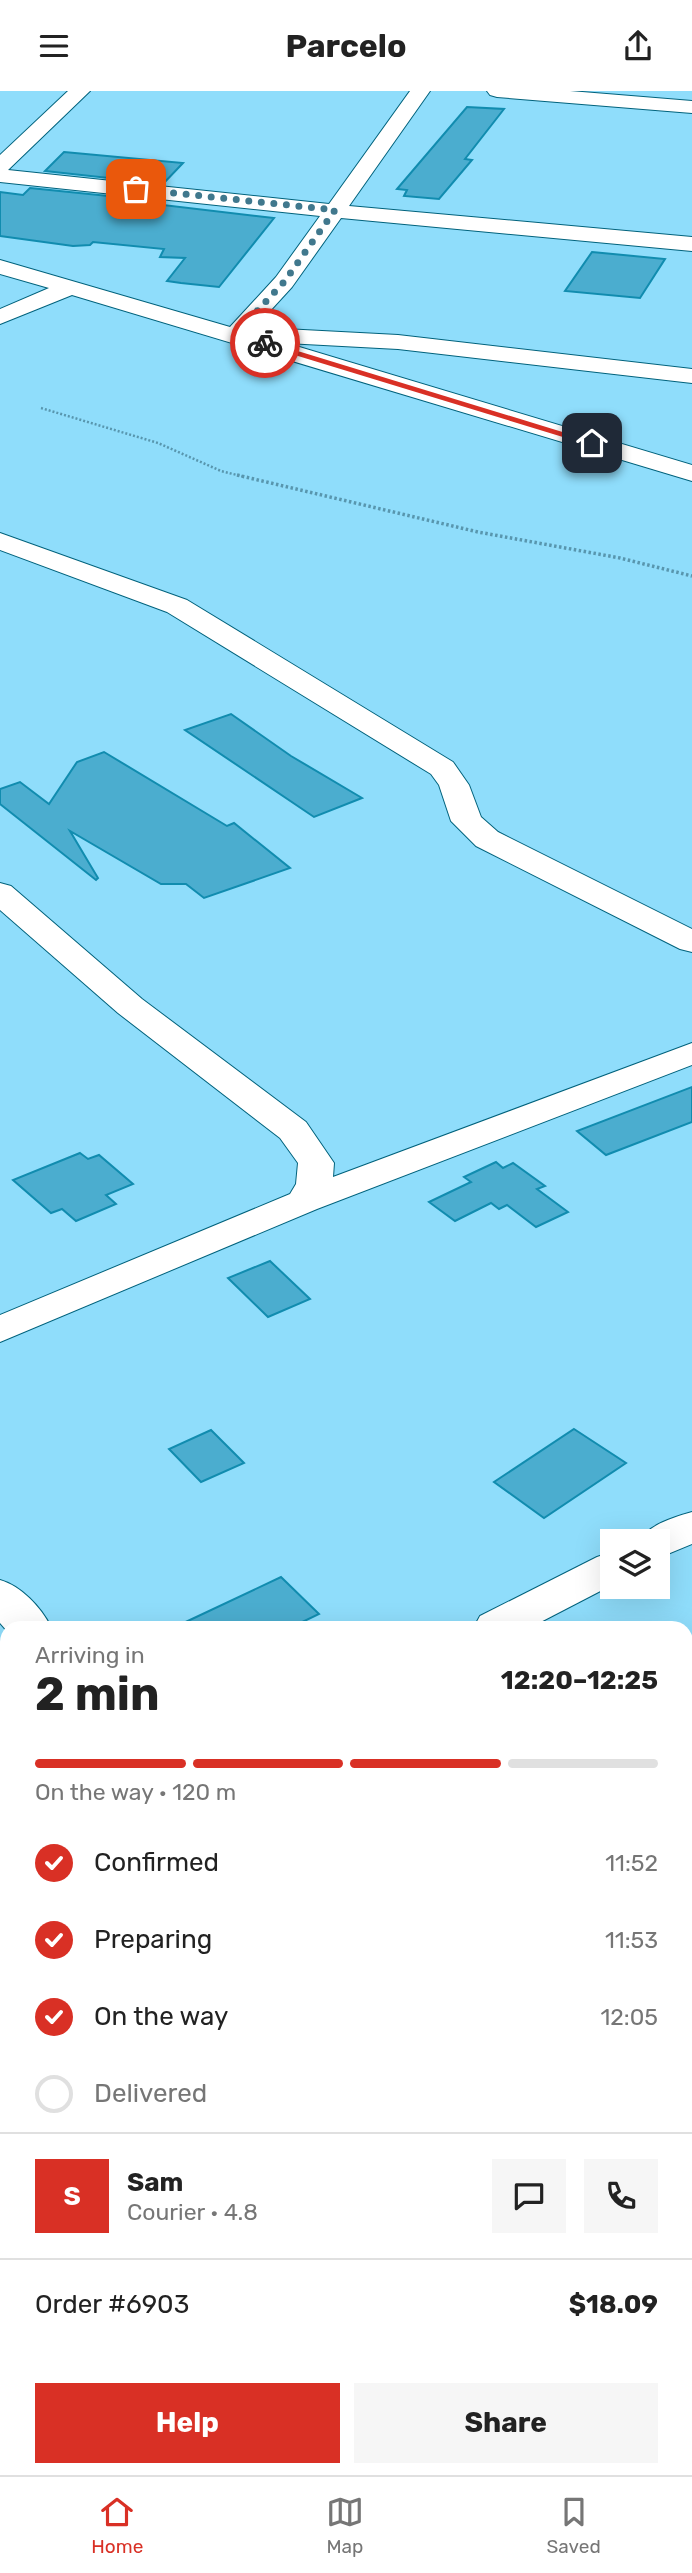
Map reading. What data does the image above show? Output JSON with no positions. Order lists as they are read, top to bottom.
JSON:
{
  "page": {
    "header": "Parcelo",
    "heading": ["2 min", "Arriving in", "12:20–12:25"],
    "panel": [
      "Sam",
      "Courier · 4.8",
      "Order #6903",
      "$18.09"
    ],
    "bar": "On the way · 120 m",
    "list": [
      ["Confirmed", "11:52"],
      ["Preparing", "11:53"],
      ["On the way", "12:05"],
      "Delivered"
    ],
    "round": "S",
    "buttons": ["Help", "Share"],
    "tabs": ["Home", "Map", "Saved"]
  }
}
